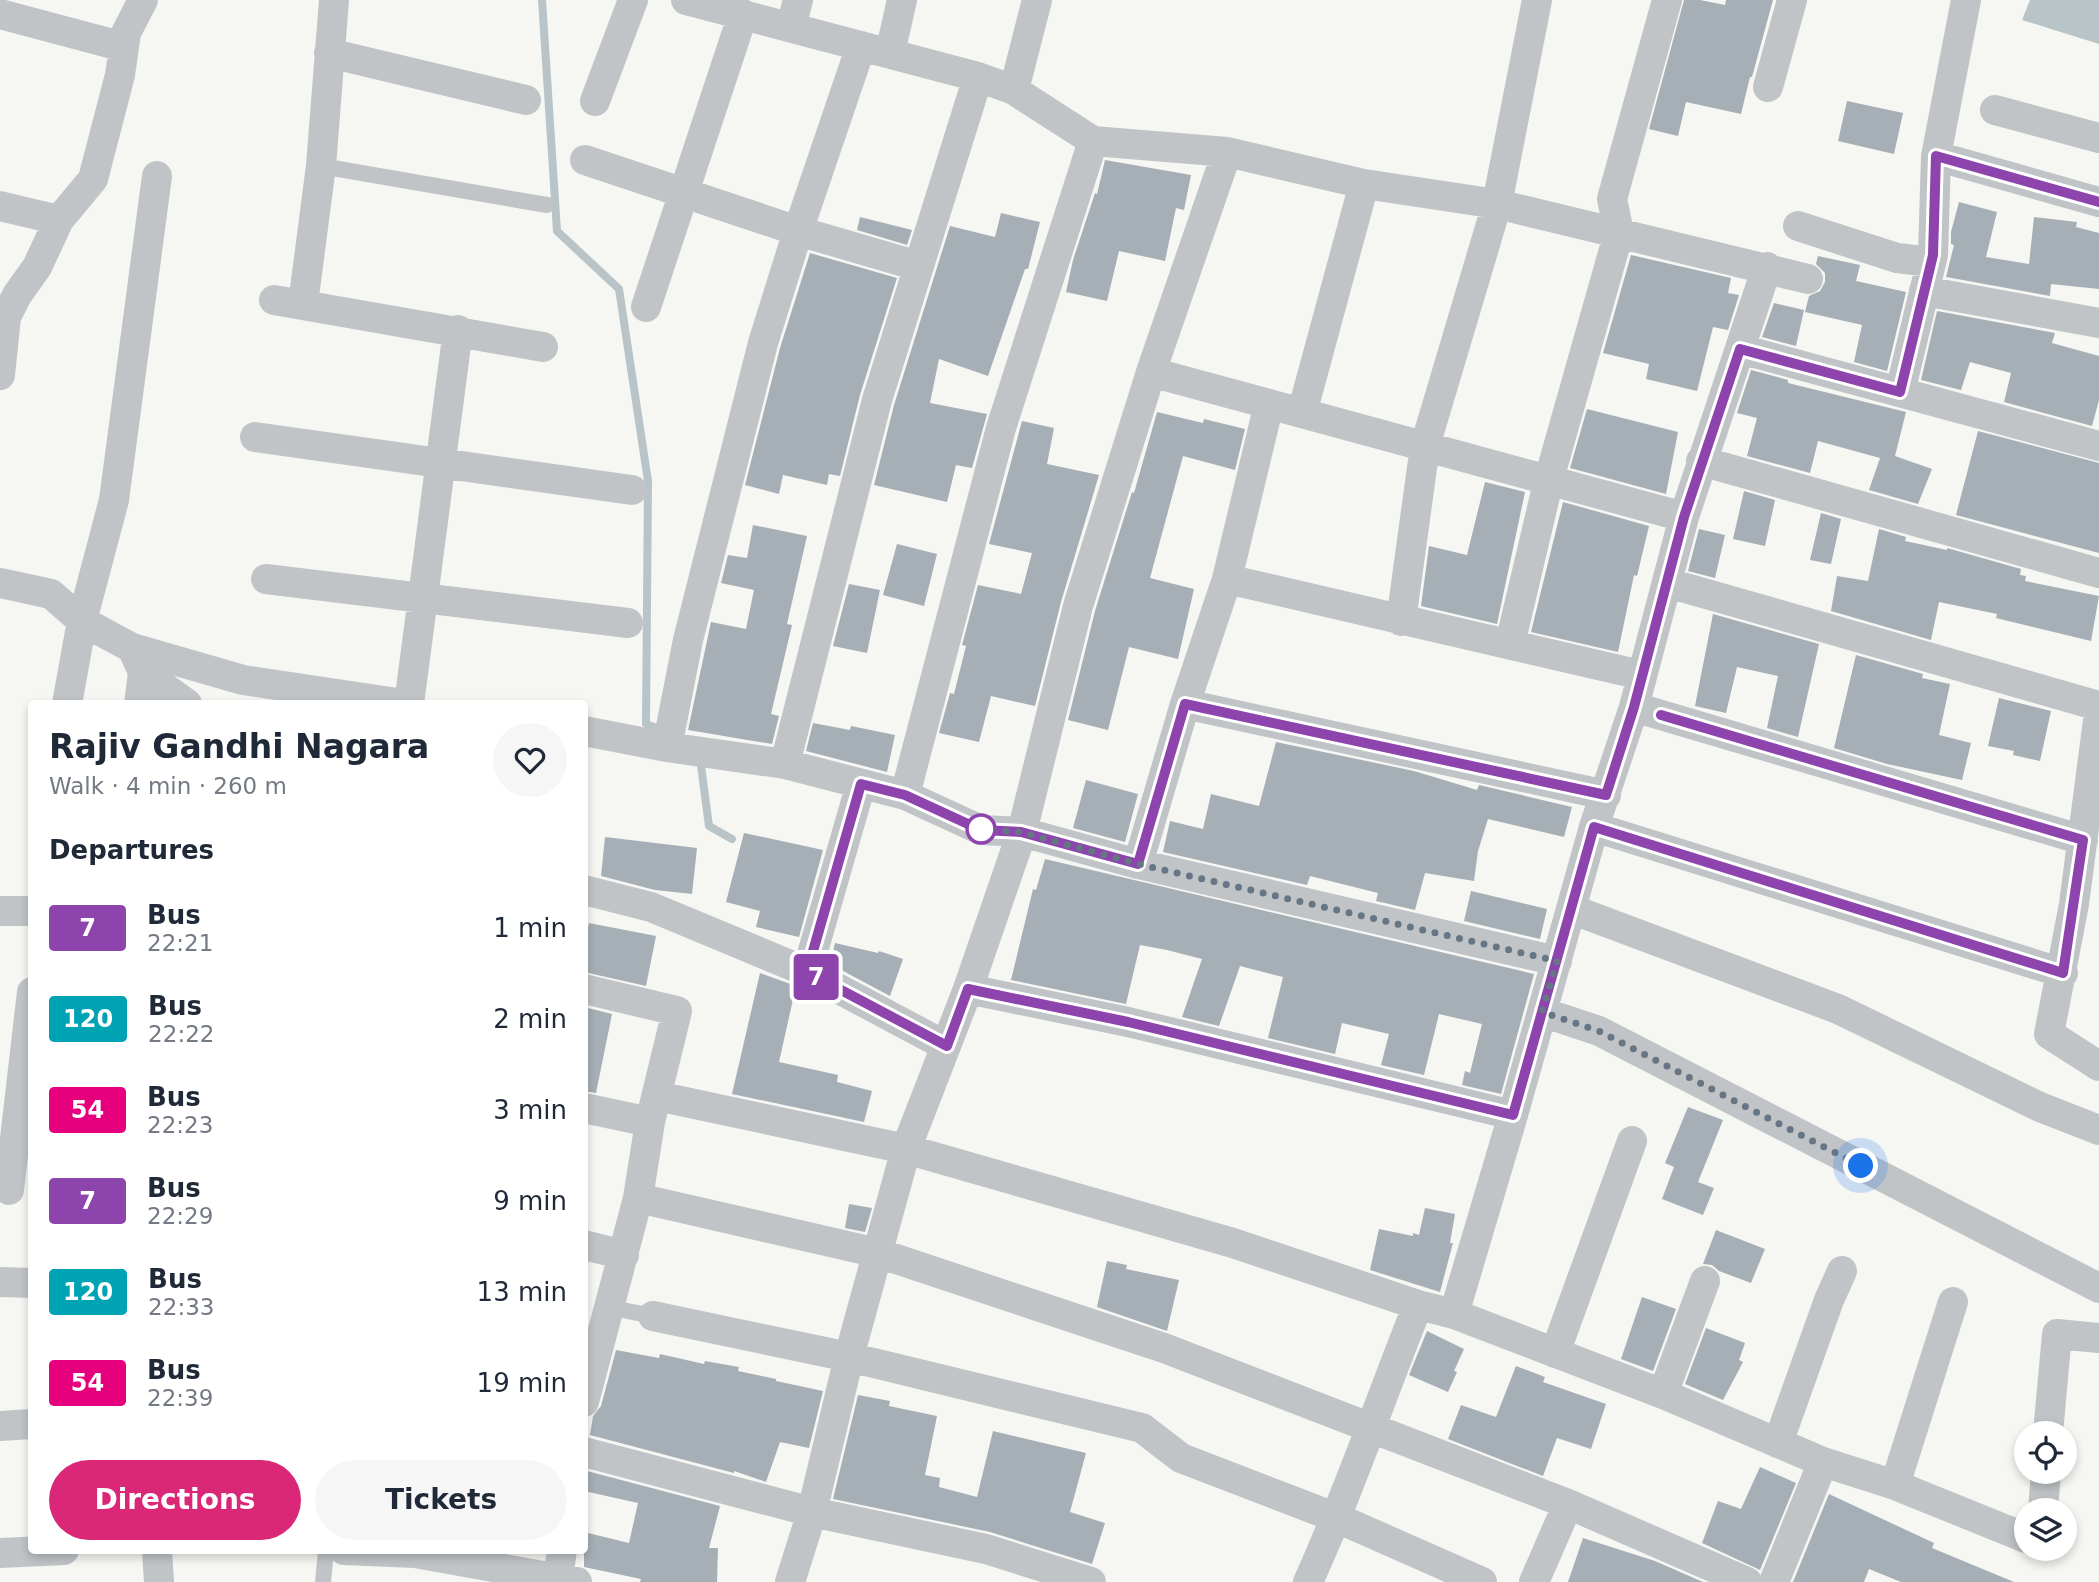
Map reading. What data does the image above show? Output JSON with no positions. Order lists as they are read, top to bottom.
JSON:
{
  "lines": ["bus line 7"],
  "page": {
    "on_map": "7",
    "heading": [
      ["Rajiv Gandhi Nagara", "Walk · 4 min · 260 m"],
      "Departures"
    ],
    "list": [
      {
        "mark": "7",
        "name": "Bus",
        "note": "22:21",
        "value": "1 min"
      },
      {
        "mark": "120",
        "name": "Bus",
        "note": "22:22",
        "value": "2 min"
      },
      {
        "mark": "54",
        "name": "Bus",
        "note": "22:23",
        "value": "3 min"
      },
      {
        "mark": "7",
        "name": "Bus",
        "note": "22:29",
        "value": "9 min"
      },
      {
        "mark": "120",
        "name": "Bus",
        "note": "22:33",
        "value": "13 min"
      },
      {
        "mark": "54",
        "name": "Bus",
        "note": "22:39",
        "value": "19 min"
      }
    ],
    "buttons": ["Directions", "Tickets"]
  }
}
